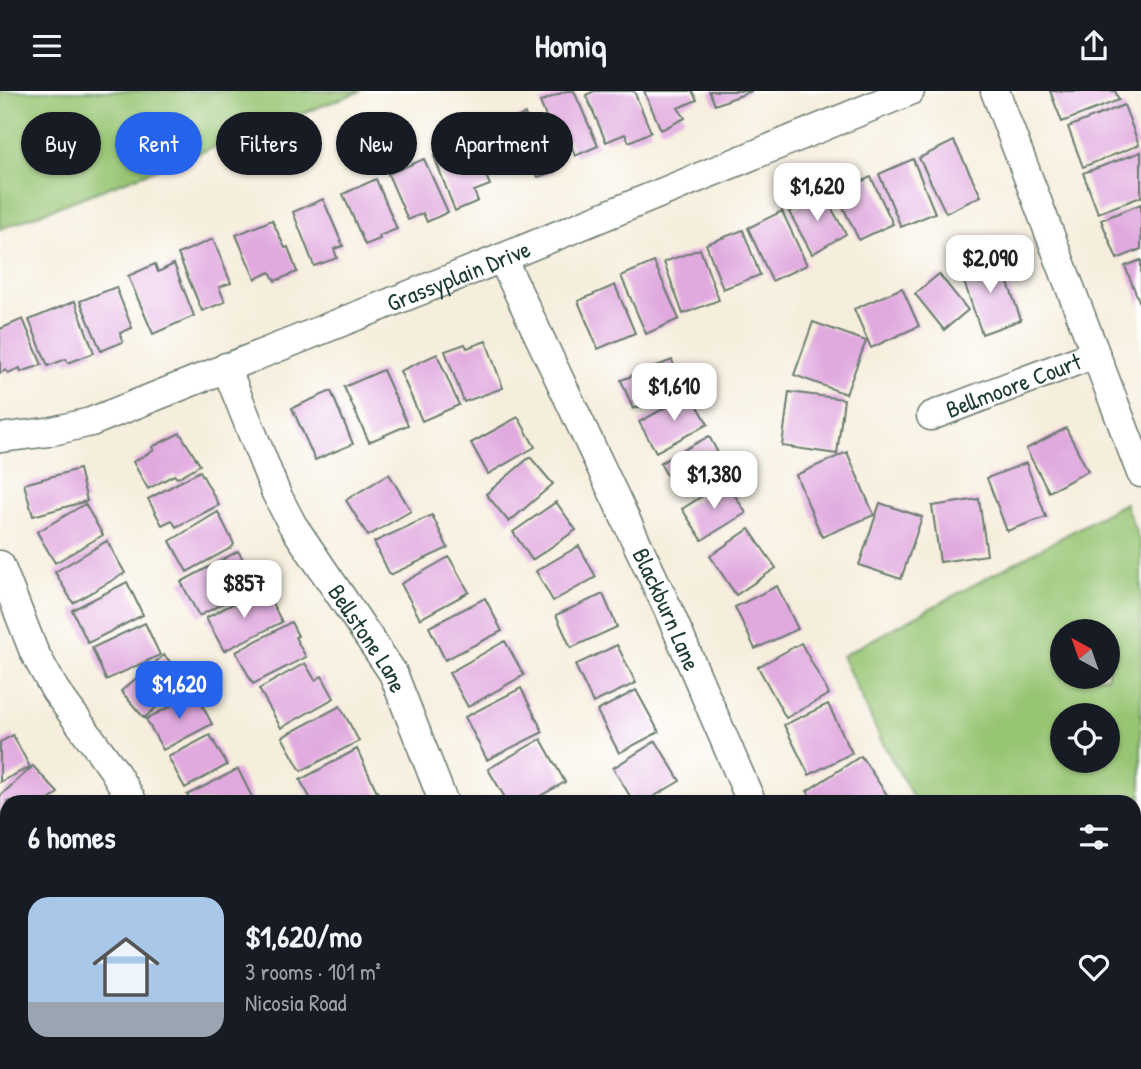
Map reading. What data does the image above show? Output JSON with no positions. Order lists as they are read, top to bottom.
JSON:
{
  "streets": {
    "street": [
      "Grassyplain Drive",
      "Bellmoore Court",
      "Blackburn Lane",
      "Bellstone Lane"
    ]
  },
  "crossings": [
    ["Grassyplain Drive", "Blackburn Lane"],
    ["Grassyplain Drive", "Bellstone Lane"]
  ],
  "north": "top left",
  "page": {
    "header": "Homiq",
    "chip": [
      "Buy",
      "Rent",
      "Filters",
      "New",
      "Apartment"
    ],
    "price": [
      "$1,620",
      "$2,090",
      "$1,610",
      "$1,380",
      "$857",
      "$1,620"
    ],
    "heading": "6 homes",
    "list": [
      {
        "name": "$1,620/mo",
        "note": "3 rooms · 101 m² · Nicosia Road"
      }
    ]
  }
}
